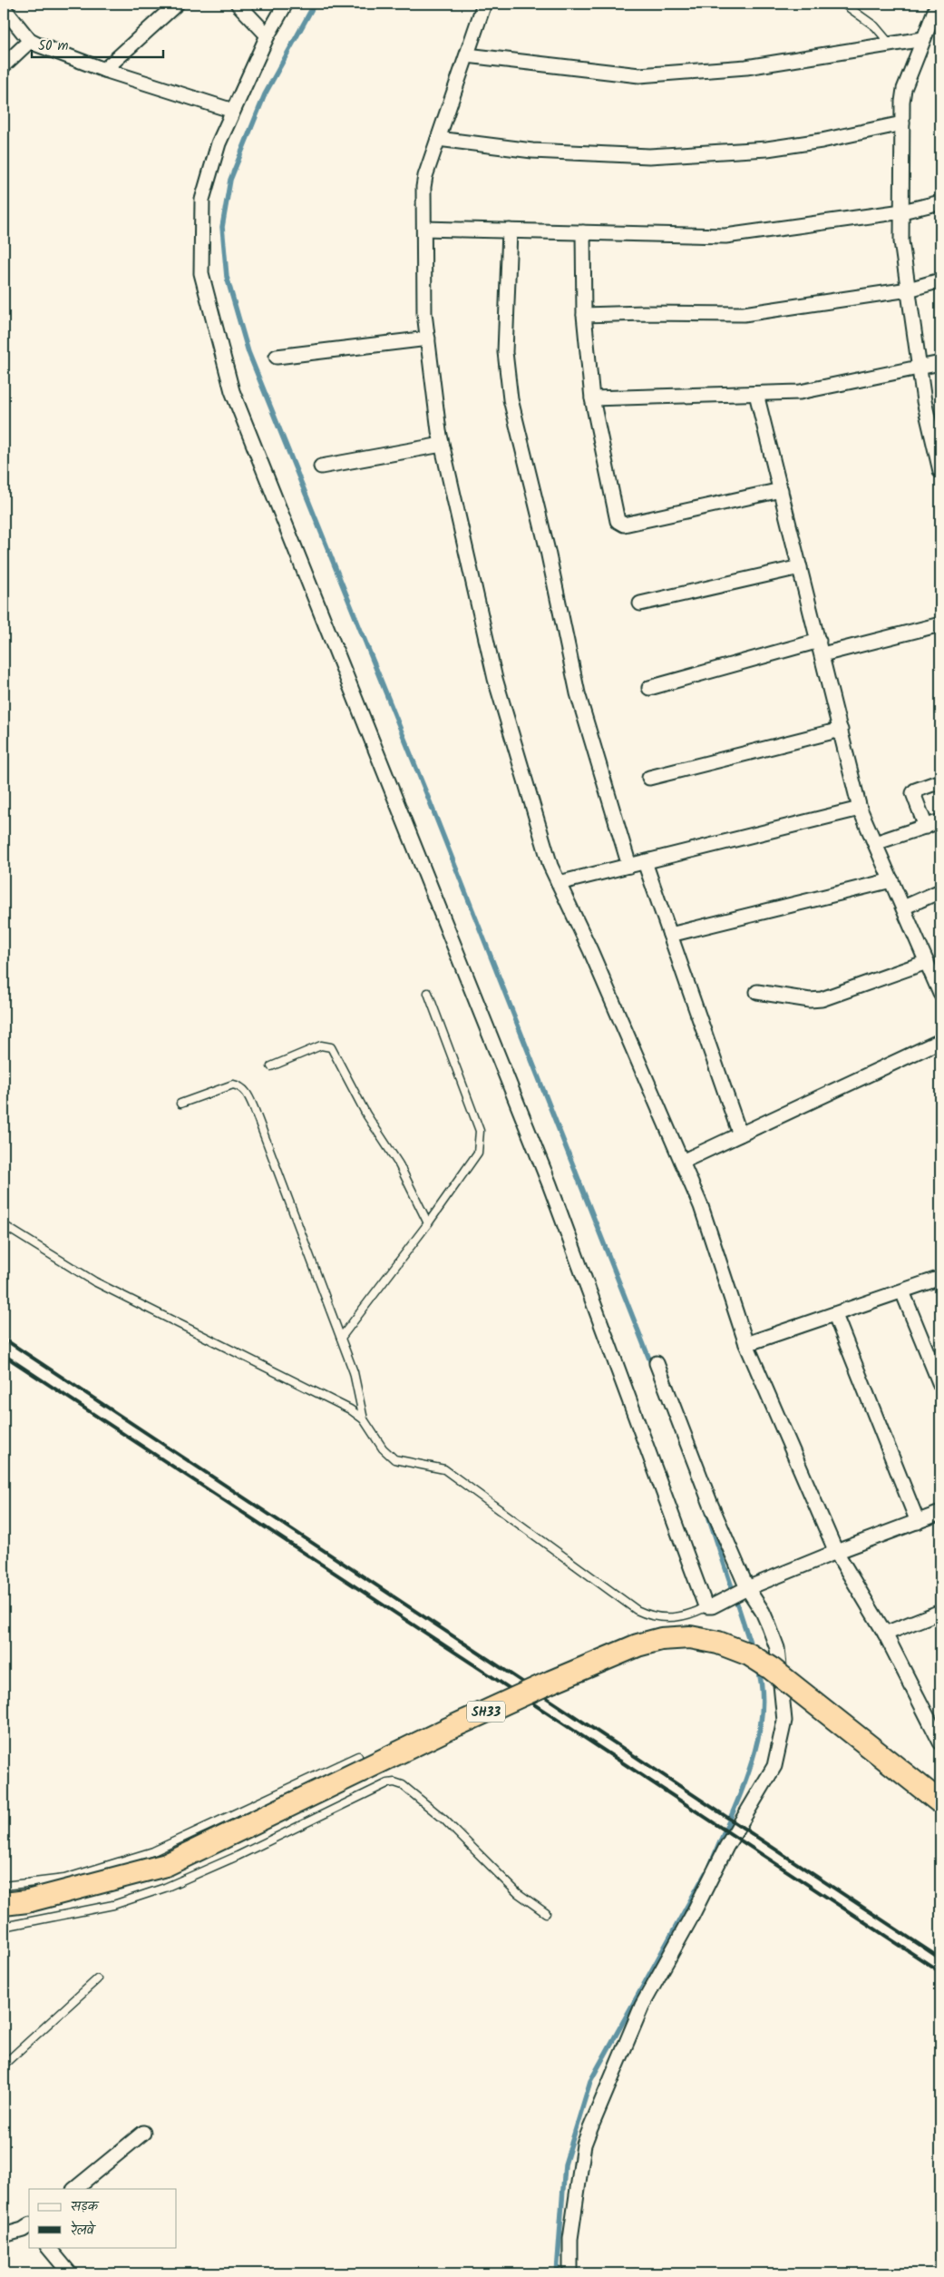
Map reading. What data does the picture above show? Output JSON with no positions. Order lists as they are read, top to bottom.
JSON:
{
  "streets": {
    "main road": ["SH33"]
  },
  "legend": ["सड़क", "रेलवे"],
  "scale_bar": "50 m"
}
